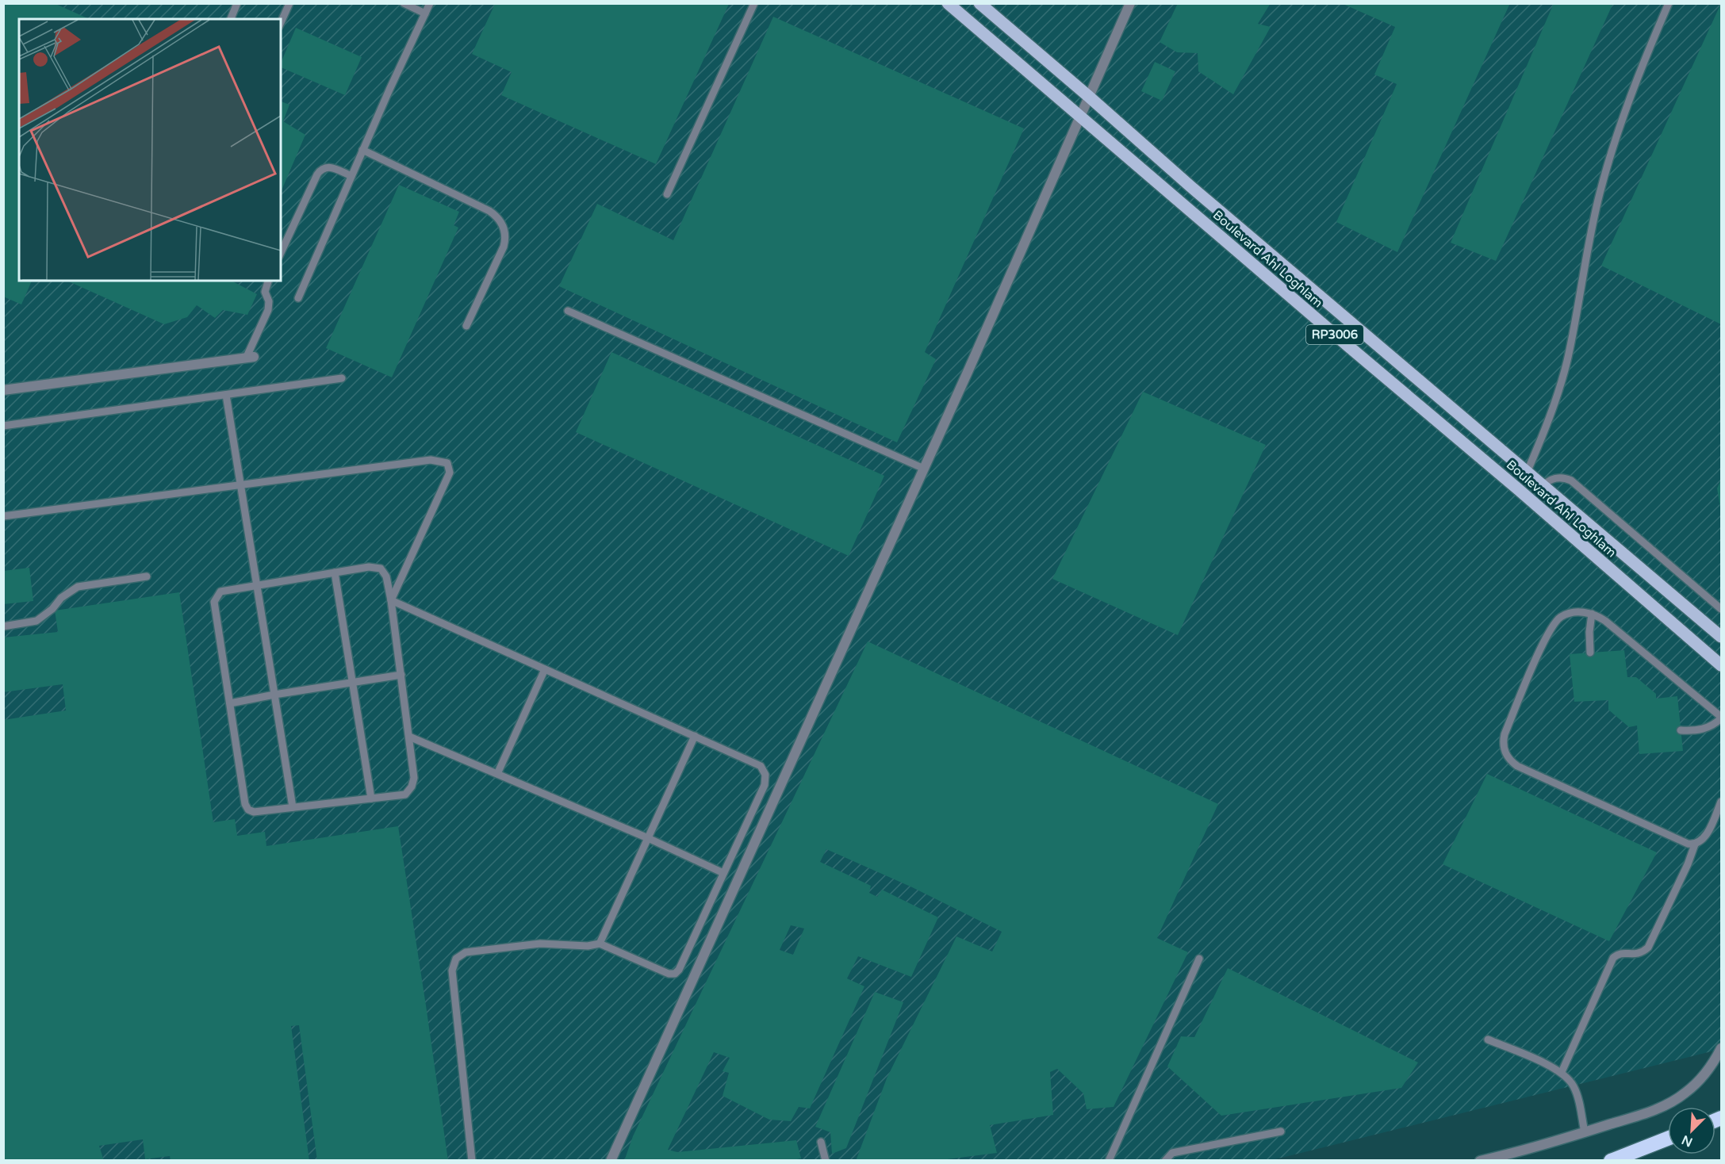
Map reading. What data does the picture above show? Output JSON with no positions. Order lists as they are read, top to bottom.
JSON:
{
  "streets": {
    "main road": ["Boulevard Ahl Loghlam", "RP3006"]
  },
  "north": "bottom left"
}
